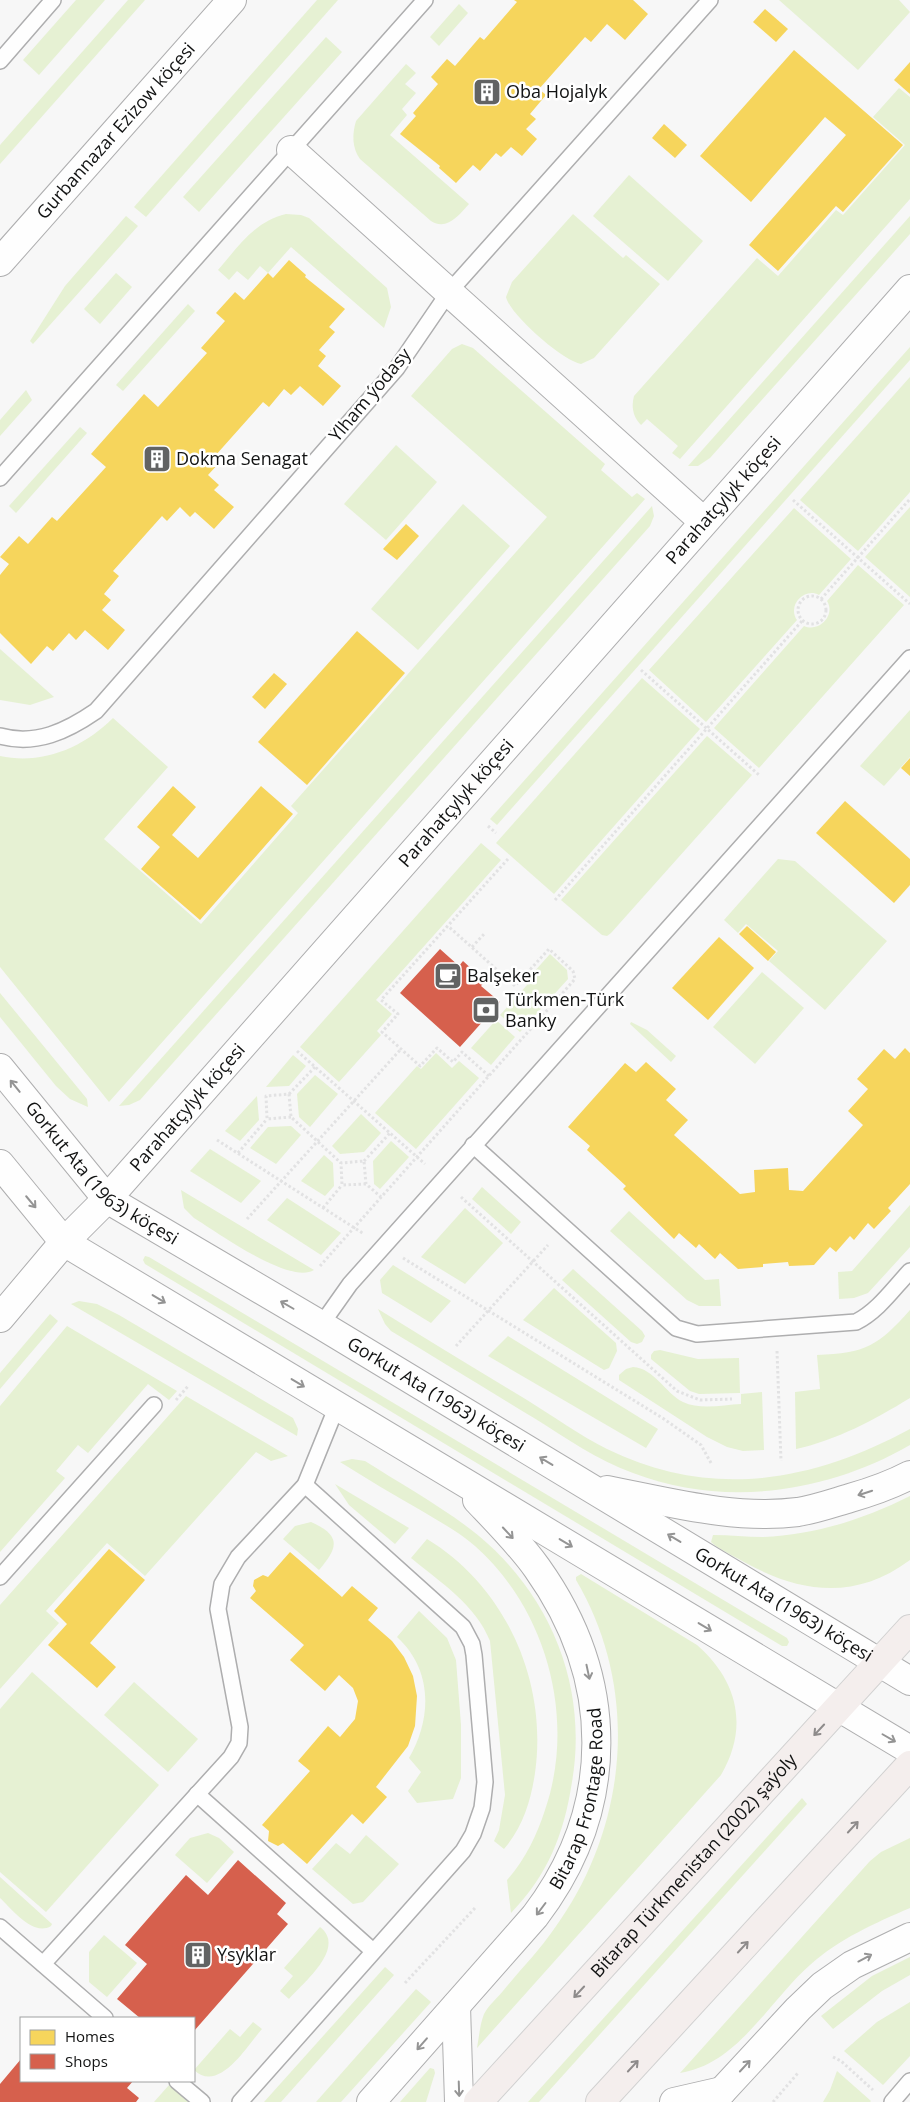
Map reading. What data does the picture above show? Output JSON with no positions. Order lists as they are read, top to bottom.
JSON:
{
  "streets": {
    "main road": ["Bitarap Türkmenistan (2002) şaýoly"],
    "street": [
      "Gurbannazar Ezizow köçesi",
      "Parahatçylyk köçesi",
      "Gorkut Ata (1963) köçesi",
      "Bitarap Frontage Road"
    ],
    "lane": ["Ylham ýodasy"]
  },
  "crossings": [
    ["Parahatçylyk köçesi", "Gorkut Ata (1963) köçesi"],
    ["Gorkut Ata (1963) köçesi", "Bitarap Türkmenistan (2002) şaýoly"]
  ],
  "one_way": ["Bitarap Frontage Road"],
  "places": {
    "building": ["Oba Hojalyk", "Dokma Senagat", "Ysyklar"],
    "cafe": ["Balşeker"],
    "bank": ["Türkmen-Türk Banky"]
  },
  "legend": ["Homes", "Shops"]
}
